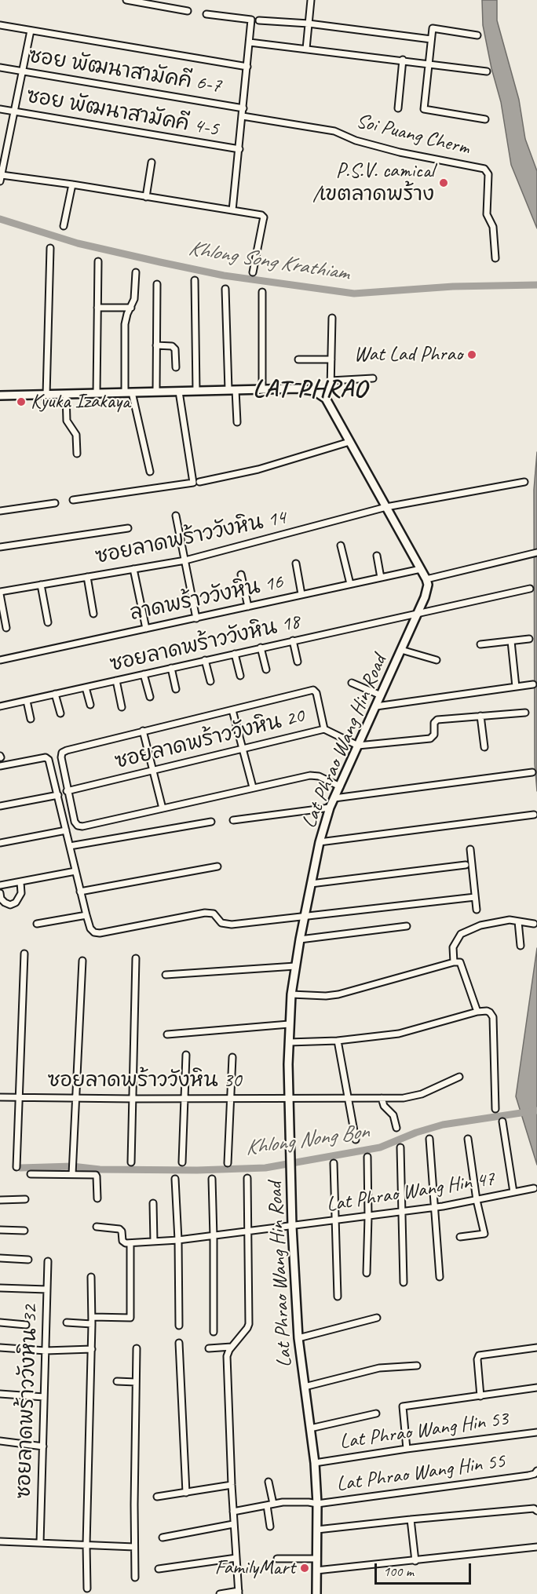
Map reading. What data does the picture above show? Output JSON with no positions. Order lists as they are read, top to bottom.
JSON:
{
  "streets": {
    "main road": ["Lat Phrao Wang Hin Road"],
    "street": [
      "ซอย พัฒนาสามัคคี 6-7",
      "ซอย พัฒนาสามัคคี 4-5",
      "Soi Puang Cherm",
      "ซอยลาดพร้าววังหิน 14",
      "ลาดพร้าววังหิน 16",
      "ซอยลาดพร้าววังหิน 18",
      "ซอยลาดพร้าววังหิน 20",
      "ซอยลาดพร้าววังหิน 30",
      "Lat Phrao Wang Hin 47",
      "ซอยลาดพร้าววังหิน 32",
      "Lat Phrao Wang Hin 53",
      "Lat Phrao Wang Hin 55"
    ]
  },
  "crossings": [
    ["ซอยลาดพร้าววังหิน 18", "Lat Phrao Wang Hin Road"],
    ["ซอยลาดพร้าววังหิน 20", "Lat Phrao Wang Hin Road"],
    ["Lat Phrao Wang Hin Road", "ซอยลาดพร้าววังหิน 30"],
    ["Lat Phrao Wang Hin Road", "Lat Phrao Wang Hin 47"],
    ["Lat Phrao Wang Hin Road", "Lat Phrao Wang Hin 53"],
    ["Lat Phrao Wang Hin Road", "Lat Phrao Wang Hin 55"]
  ],
  "districts": ["LAT PHRAO"],
  "water": ["Khlong Song Krathiam", "Khlong Nong Bon"],
  "places": [
    "P.S.V. camical /เขตลาดพร้าง",
    "Wat Lad Phrao",
    "Kyuka Izakaya",
    "FamilyMart"
  ],
  "scale_bar": "100 m"
}
